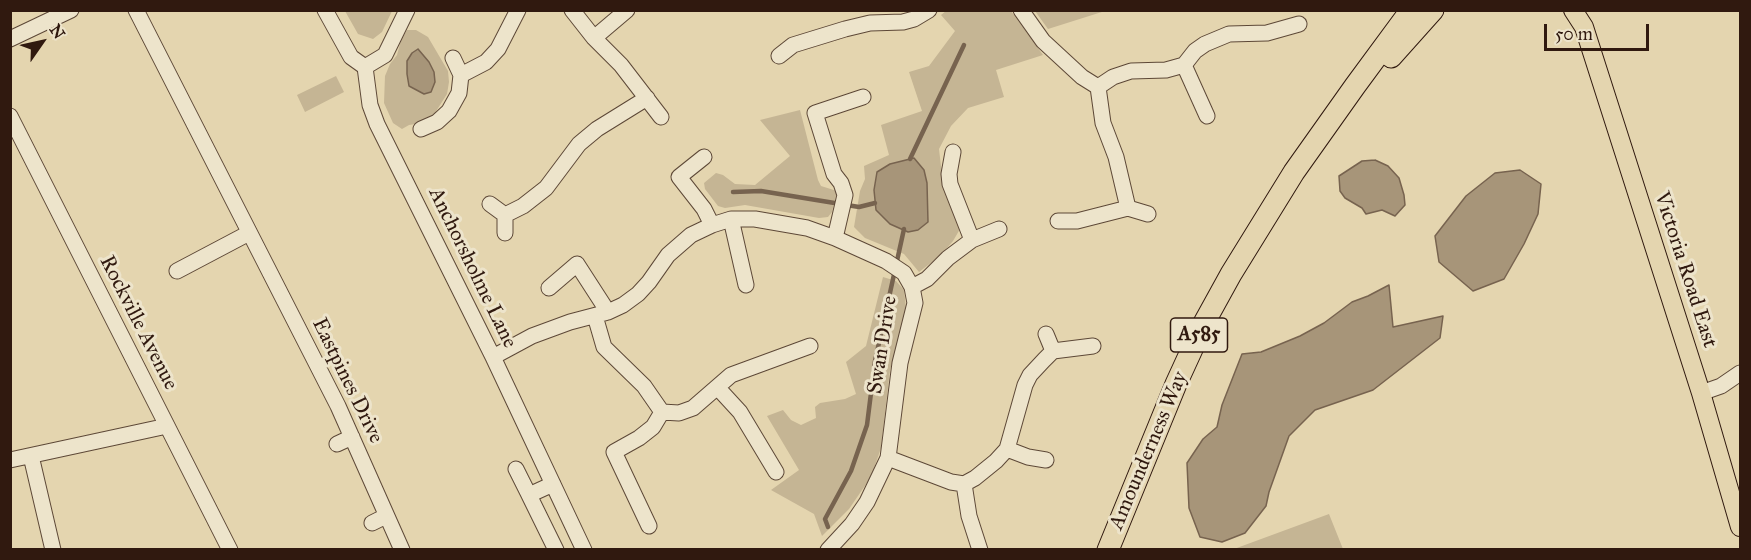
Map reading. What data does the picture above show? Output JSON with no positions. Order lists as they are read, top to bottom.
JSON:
{
  "streets": {
    "highway": ["A585", "Amounderness Way"],
    "main road": ["Victoria Road East"],
    "street": [
      "Anchorsholme Lane",
      "Rockville Avenue",
      "Swan Drive",
      "Eastpines Drive"
    ]
  },
  "crossings": [
    ["Anchorsholme Lane", "Swan Drive"]
  ],
  "scale_bar": "50 m",
  "north": "top right"
}
